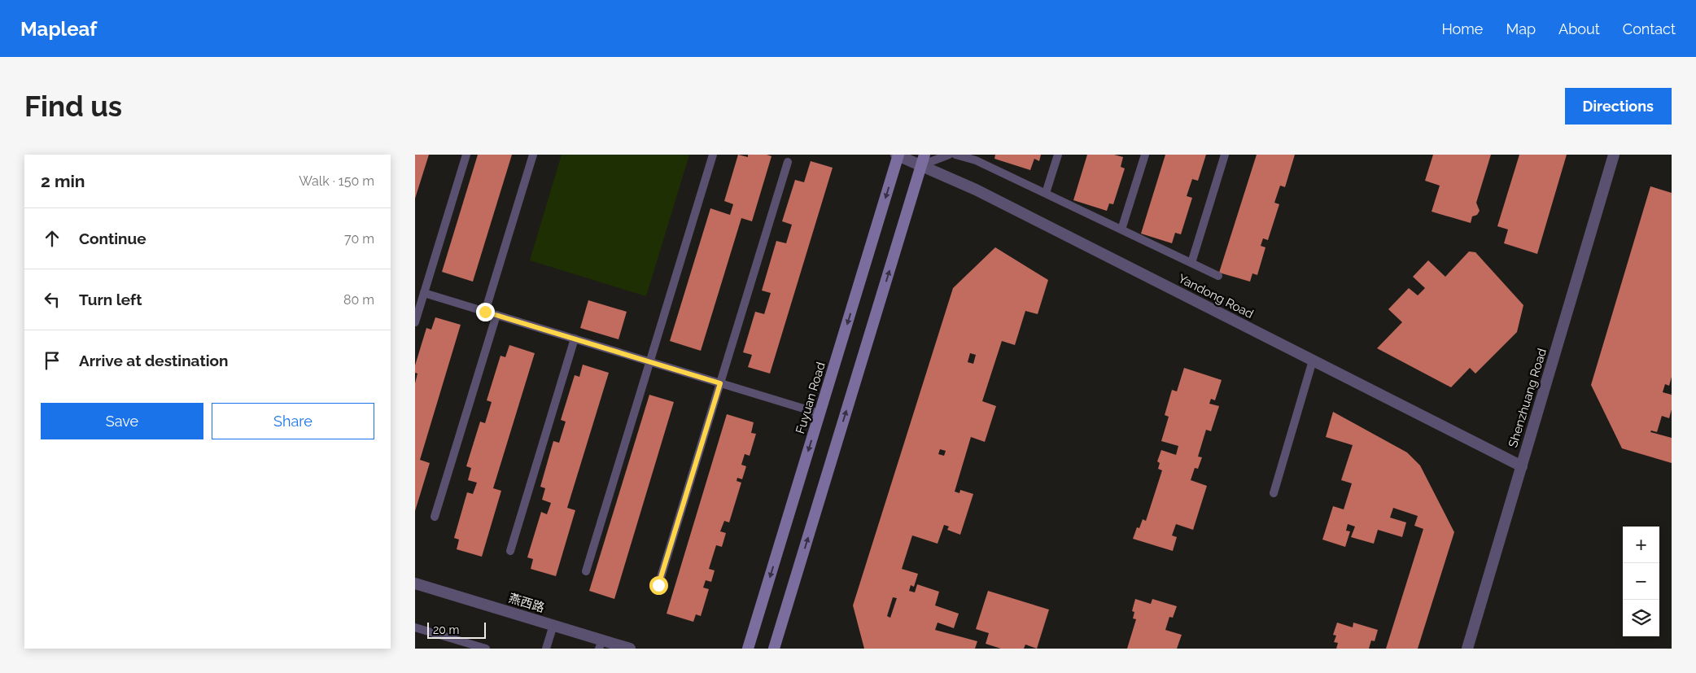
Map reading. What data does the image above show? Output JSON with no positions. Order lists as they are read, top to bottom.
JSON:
{
  "streets": {
    "main road": ["Fuyuan Road"],
    "street": ["Yandong Road", "Shenzhuang Road", "燕西路"]
  },
  "crossings": [
    ["Yandong Road", "Fuyuan Road"],
    ["Yandong Road", "Shenzhuang Road"]
  ],
  "scale_bar": "20 m",
  "page": {
    "header": "Mapleaf",
    "nav": [
      "Home",
      "Map",
      "About",
      "Contact"
    ],
    "buttons": [
      "Directions",
      ["Save", "Share"]
    ],
    "title": "Find us",
    "heading": ["2 min", "Walk · 150 m"],
    "list": [
      ["Continue", "70 m"],
      ["Turn left", "80 m"],
      "Arrive at destination"
    ],
    "map_buttons": ["+", "−"],
    "scale": "20 m"
  }
}
